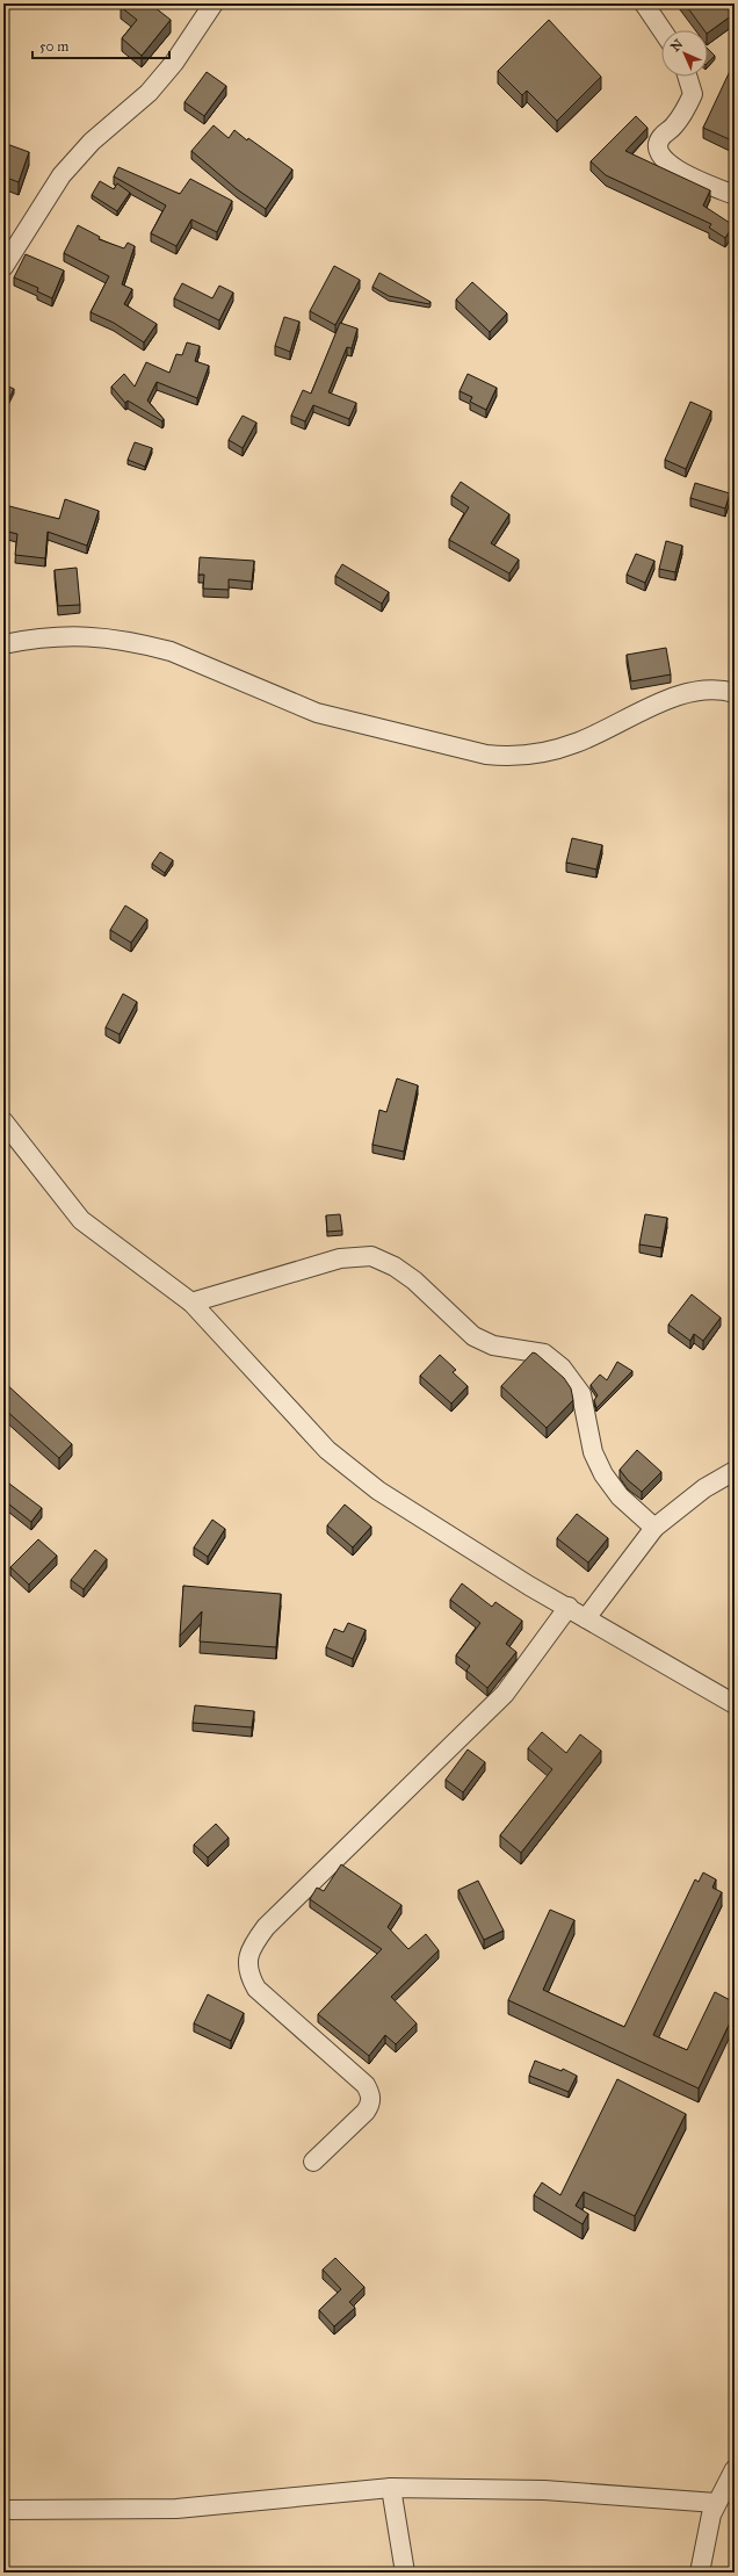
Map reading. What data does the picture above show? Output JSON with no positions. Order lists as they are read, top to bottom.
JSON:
{
  "scale_bar": "50 m",
  "north": "top left"
}
